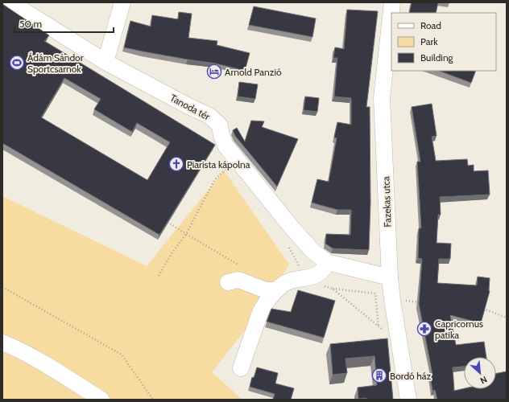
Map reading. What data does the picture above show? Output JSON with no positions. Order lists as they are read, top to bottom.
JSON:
{
  "streets": {
    "street": ["Tanoda tér", "Fazekas utca"]
  },
  "crossings": [
    ["Tanoda tér", "Fazekas utca"]
  ],
  "places": {
    "sports": ["Ádám Sándor Sportcsarnok"],
    "hotel": ["Arnold Panzió"],
    "church": ["Piarista kápolna"],
    "pharmacy": ["Capricornus patika"],
    "building": ["Bordó ház"]
  },
  "legend": ["Road", "Park", "Building"],
  "scale_bar": "50 m",
  "north": "bottom right"
}
